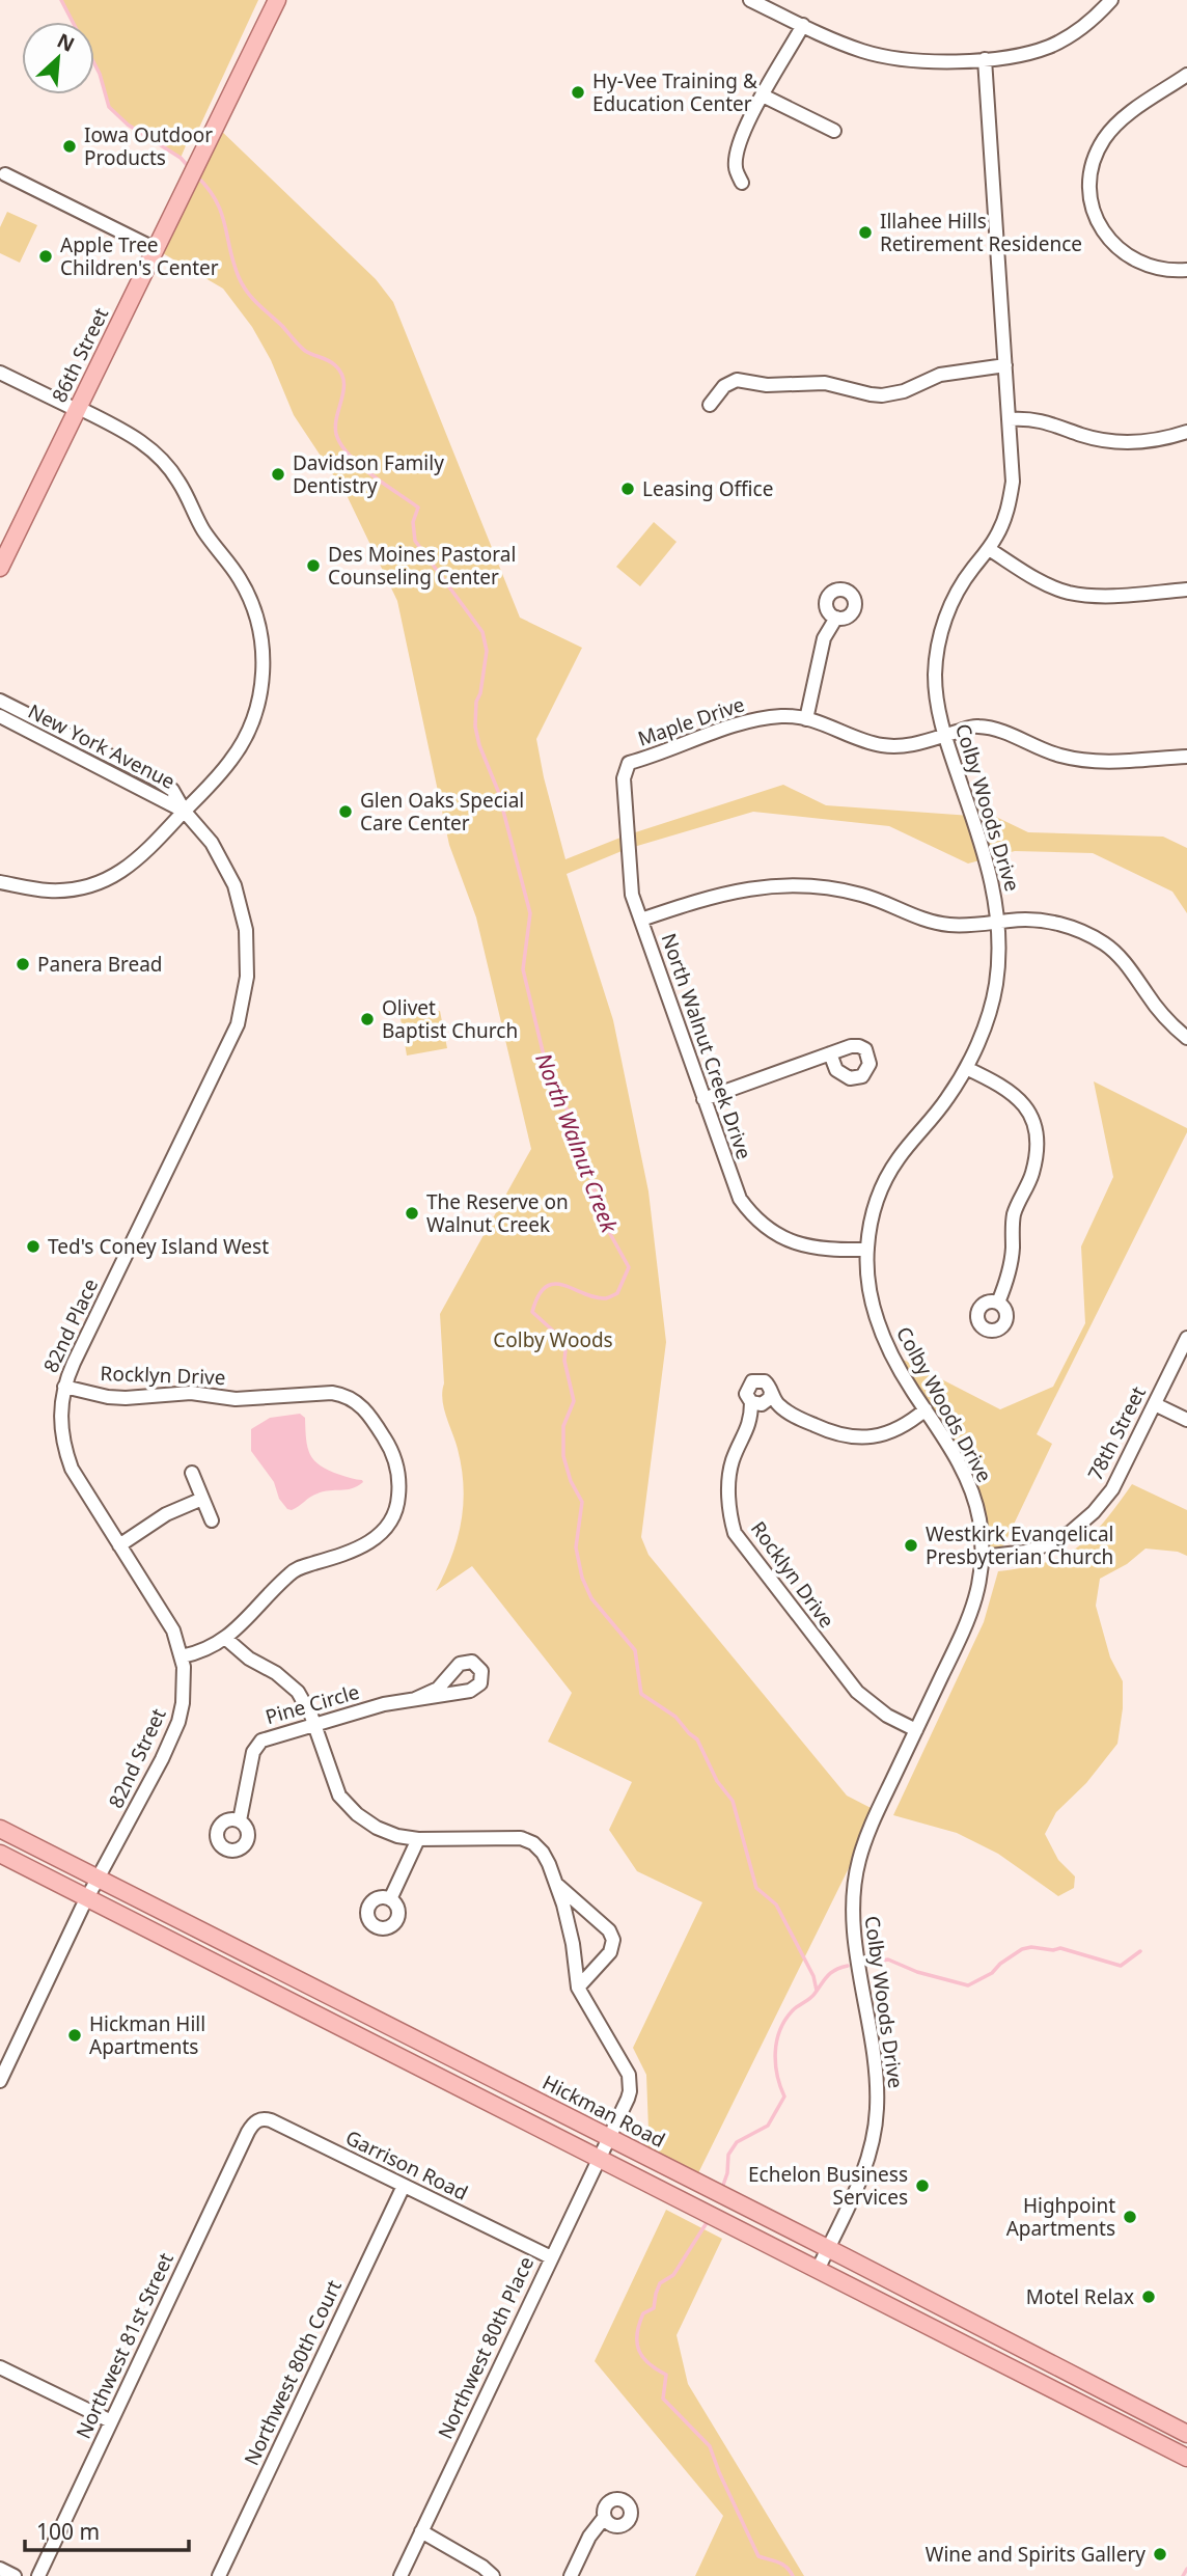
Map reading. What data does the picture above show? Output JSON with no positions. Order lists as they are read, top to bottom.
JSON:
{
  "streets": {
    "main road": ["86th Street", "Hickman Road"],
    "street": [
      "Maple Drive",
      "New York Avenue",
      "Colby Woods Drive",
      "North Walnut Creek Drive",
      "82nd Place",
      "Rocklyn Drive",
      "78th Street",
      "Pine Circle",
      "82nd Street",
      "Garrison Road",
      "Northwest 81st Street",
      "Northwest 80th Place",
      "Northwest 80th Court"
    ]
  },
  "crossings": [
    ["Maple Drive", "Colby Woods Drive"],
    ["Maple Drive", "North Walnut Creek Drive"],
    ["New York Avenue", "82nd Place"],
    ["Colby Woods Drive", "North Walnut Creek Drive"],
    ["Colby Woods Drive", "Rocklyn Drive"],
    ["Colby Woods Drive", "78th Street"],
    ["Colby Woods Drive", "Hickman Road"],
    ["82nd Place", "Rocklyn Drive"],
    ["82nd Place", "82nd Street"],
    ["82nd Street", "Hickman Road"],
    ["Hickman Road", "Northwest 80th Place"],
    ["Garrison Road", "Northwest 81st Street"],
    ["Garrison Road", "Northwest 80th Place"],
    ["Garrison Road", "Northwest 80th Court"]
  ],
  "water": ["North Walnut Creek"],
  "parks": ["Colby Woods"],
  "places": [
    "Hy-Vee Training & Education Center",
    "Iowa Outdoor Products",
    "Illahee Hills Retirement Residence",
    "Apple Tree Children's Center",
    "Davidson Family Dentistry",
    "Leasing Office",
    "Des Moines Pastoral Counseling Center",
    "Glen Oaks Special Care Center",
    "Panera Bread",
    "Olivet Baptist Church",
    "The Reserve on Walnut Creek",
    "Ted's Coney Island West",
    "Westkirk Evangelical Presbyterian Church",
    "Hickman Hill Apartments",
    "Echelon Business Services",
    "Highpoint Apartments",
    "Motel Relax",
    "Wine and Spirits Gallery"
  ],
  "scale_bar": "100 m",
  "north": "top right"
}
